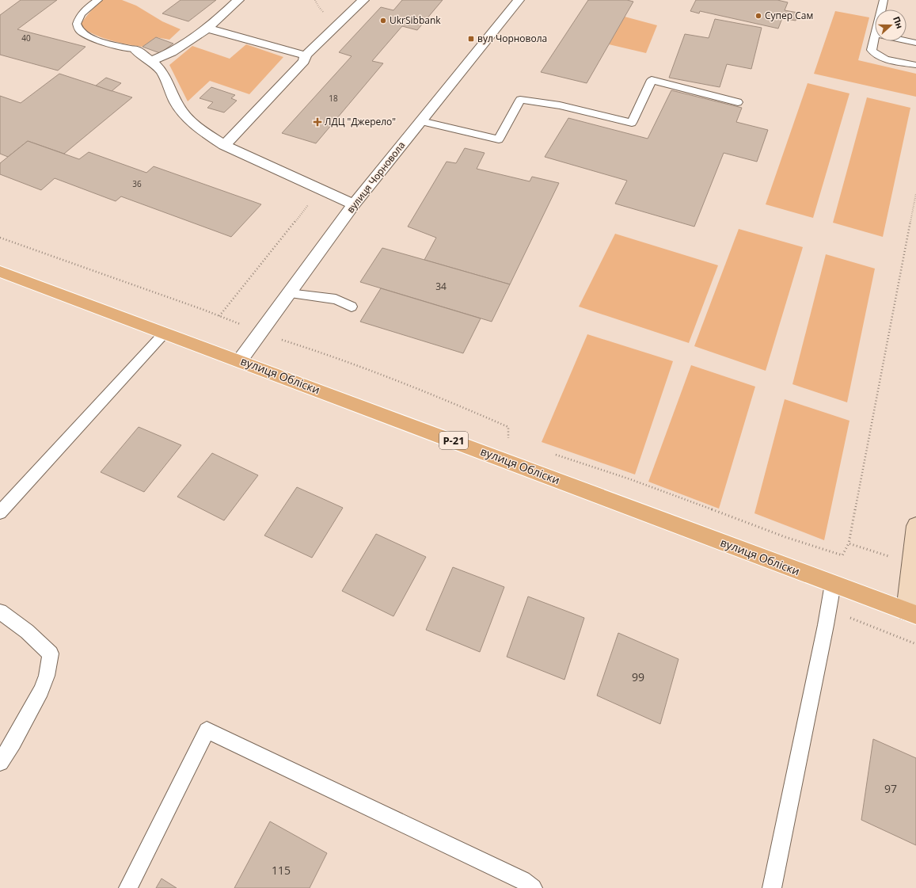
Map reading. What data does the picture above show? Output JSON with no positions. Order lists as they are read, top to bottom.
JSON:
{
  "streets": {
    "main road": ["вулиця Обліски", "Р-21"],
    "street": ["вулиця Чорновола"]
  },
  "crossings": [
    ["вулиця Чорновола", "вулиця Обліски"]
  ],
  "places": {
    "other": ["Супер Сам", "UkrSibbank"],
    "transit": ["вул Чорновола"],
    "health": ["ЛДЦ \"Джерело\""]
  },
  "house_numbers": [
    "40",
    "18",
    "36",
    "34",
    "99",
    "97",
    "115"
  ],
  "north": "right"
}
